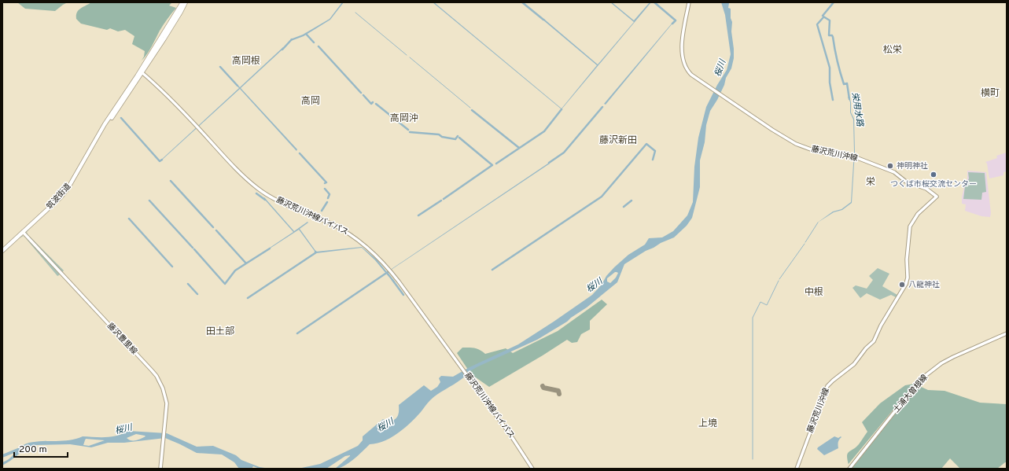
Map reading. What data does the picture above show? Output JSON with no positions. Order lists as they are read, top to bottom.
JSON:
{
  "streets": {
    "highway": ["筑波街道"],
    "main road": [
      "藤沢荒川沖線",
      "藤沢荒川沖線バイパス",
      "藤沢豊里線",
      "土浦大曽根線"
    ]
  },
  "crossings": [
    ["筑波街道", "藤沢荒川沖線バイパス"],
    ["筑波街道", "藤沢豊里線"]
  ],
  "districts": [
    "松栄",
    "高岡根",
    "横町",
    "高岡",
    "高岡沖",
    "藤沢新田",
    "栄",
    "中根",
    "田土部",
    "上境"
  ],
  "water": ["桜川", "栄用水路"],
  "places": ["神明神社", "つくば市桜交流センター", "八龍神社"],
  "scale_bar": "200 m"
}
